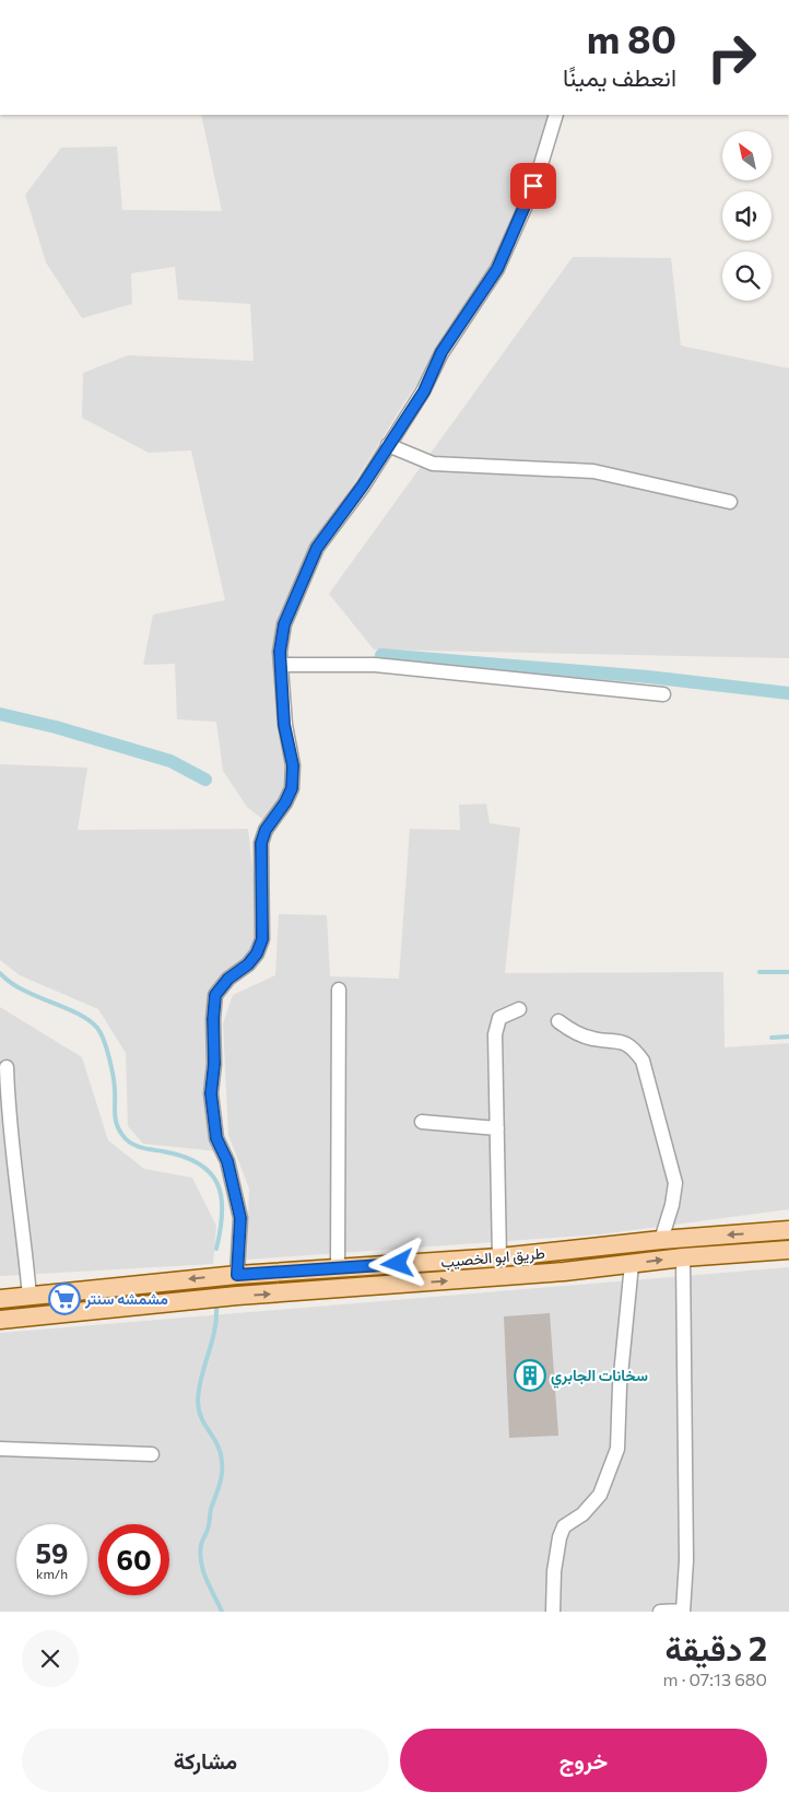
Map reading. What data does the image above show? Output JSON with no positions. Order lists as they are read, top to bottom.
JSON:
{
  "streets": {
    "main road": ["طريق ابو الخصيب"]
  },
  "places": {
    "supermarket": ["مشمشه سنتر"],
    "building": ["سخانات الجابري"]
  },
  "north": "top left",
  "page": {
    "turn": ["80 m", "انعطف يمينًا"],
    "speed": "59 km/h",
    "limit": "60",
    "heading": ["2 دقيقة", "680 m · 07:13"],
    "buttons": ["خروج", "مشاركة"]
  }
}
